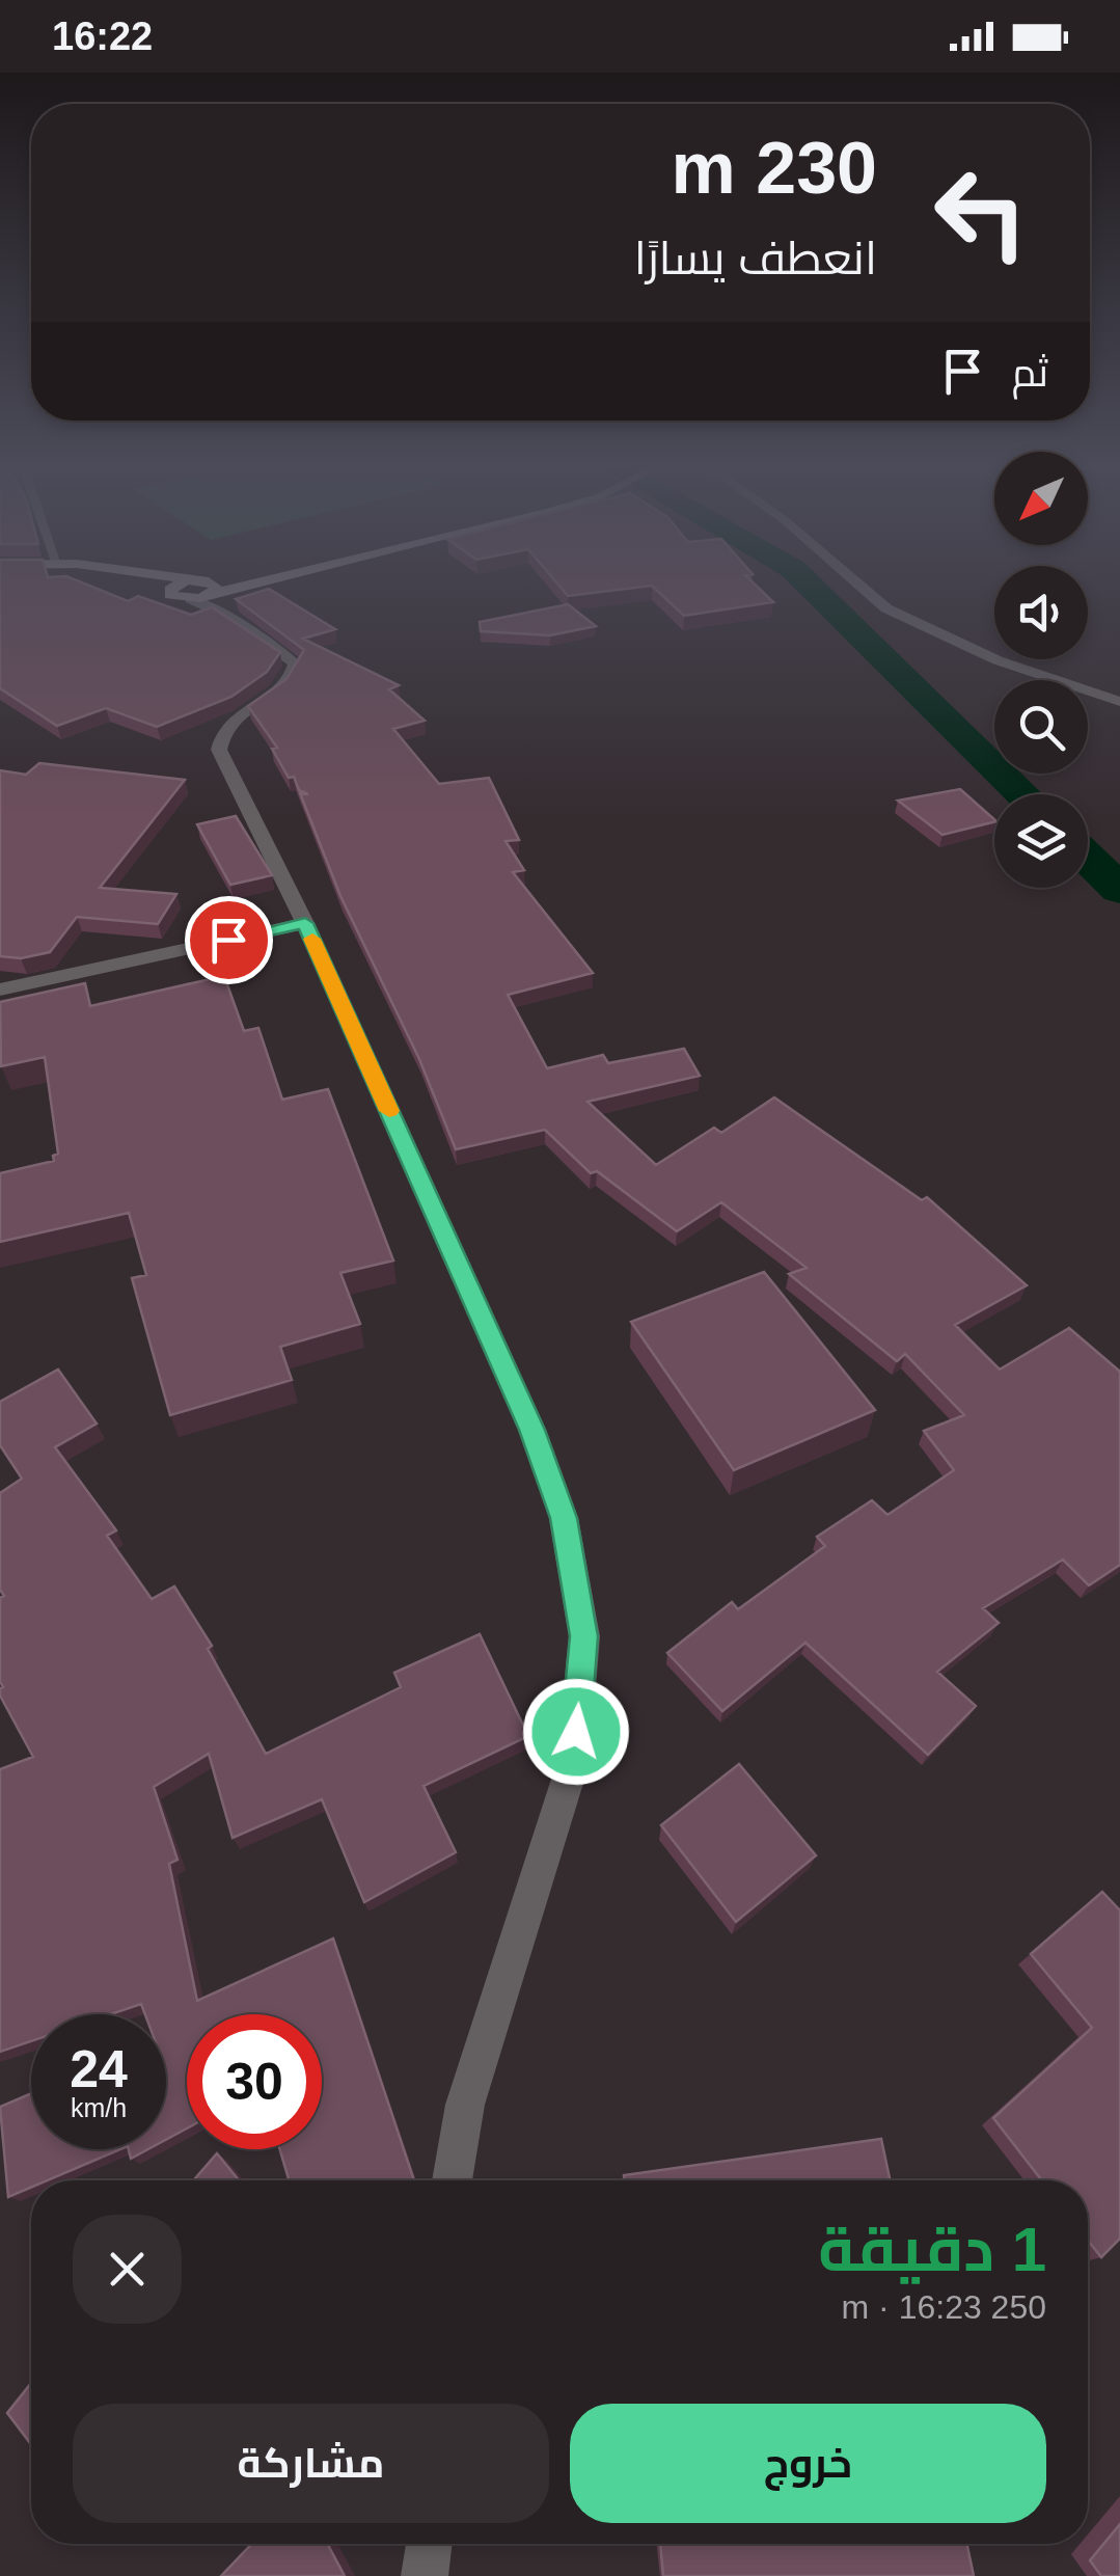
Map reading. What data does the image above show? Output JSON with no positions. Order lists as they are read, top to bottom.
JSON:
{
  "north": "bottom left",
  "page": {
    "status": "16:22",
    "turn": ["230 m", "انعطف يسارًا"],
    "then": "ثم",
    "speed": "24 km/h",
    "limit": "30",
    "heading": ["1 دقيقة", "250 m · 16:23"],
    "buttons": ["خروج", "مشاركة"]
  }
}
